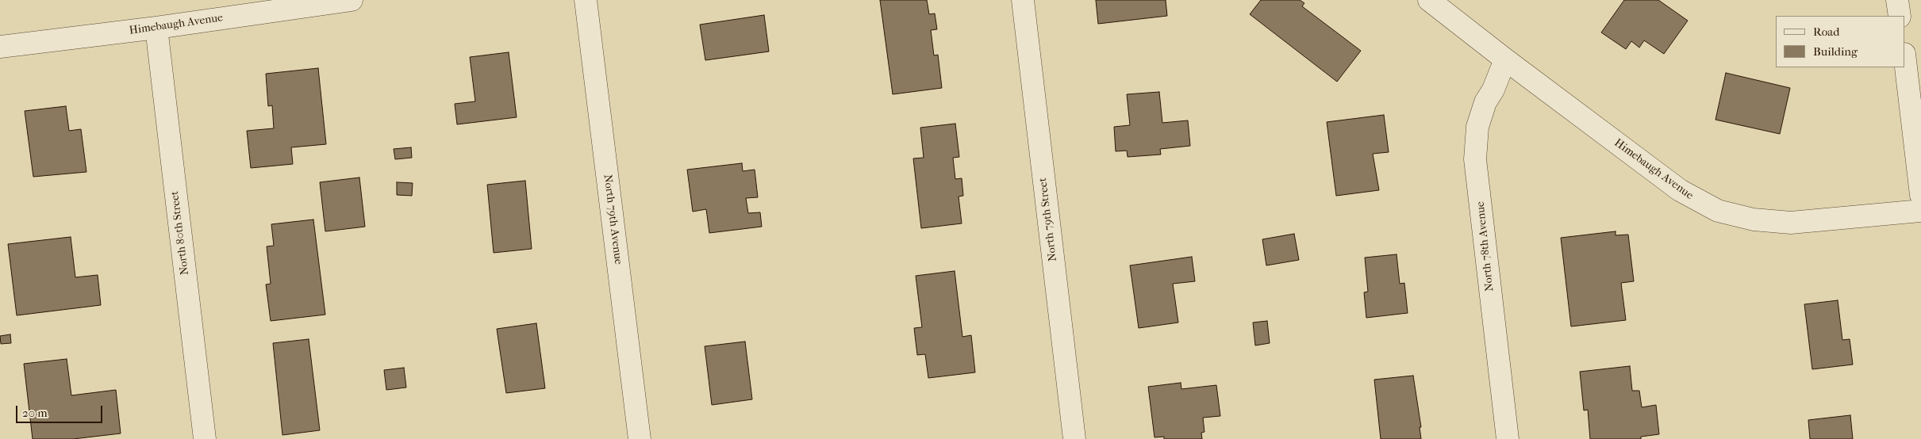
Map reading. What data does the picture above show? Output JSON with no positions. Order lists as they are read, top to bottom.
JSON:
{
  "streets": {
    "street": [
      "Himebaugh Avenue",
      "North 79th Avenue",
      "North 79th Street",
      "North 80th Street",
      "North 78th Avenue"
    ]
  },
  "crossings": [
    ["Himebaugh Avenue", "North 80th Street"],
    ["Himebaugh Avenue", "North 78th Avenue"]
  ],
  "legend": ["Road", "Building"],
  "scale_bar": "20 m"
}
